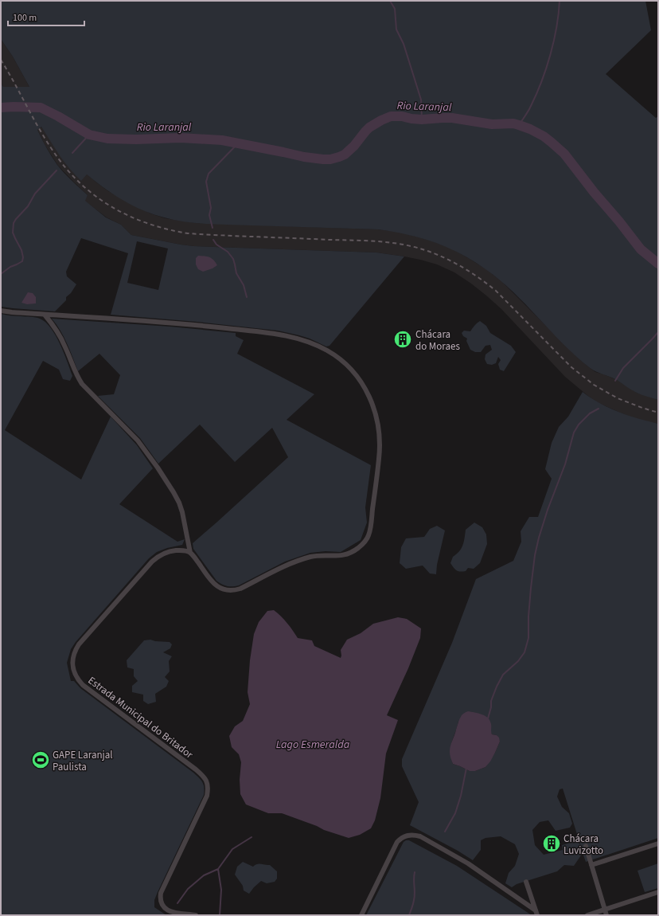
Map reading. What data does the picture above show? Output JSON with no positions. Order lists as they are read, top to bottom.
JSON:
{
  "streets": {
    "street": ["Estrada Municipal do Britador"]
  },
  "water": ["Rio Laranjal", "Lago Esmeralda"],
  "places": {
    "building": ["Chácara do Moraes", "Chácara Luvizotto"],
    "sports": ["GAPE Laranjal Paulista"]
  },
  "scale_bar": "100 m"
}
